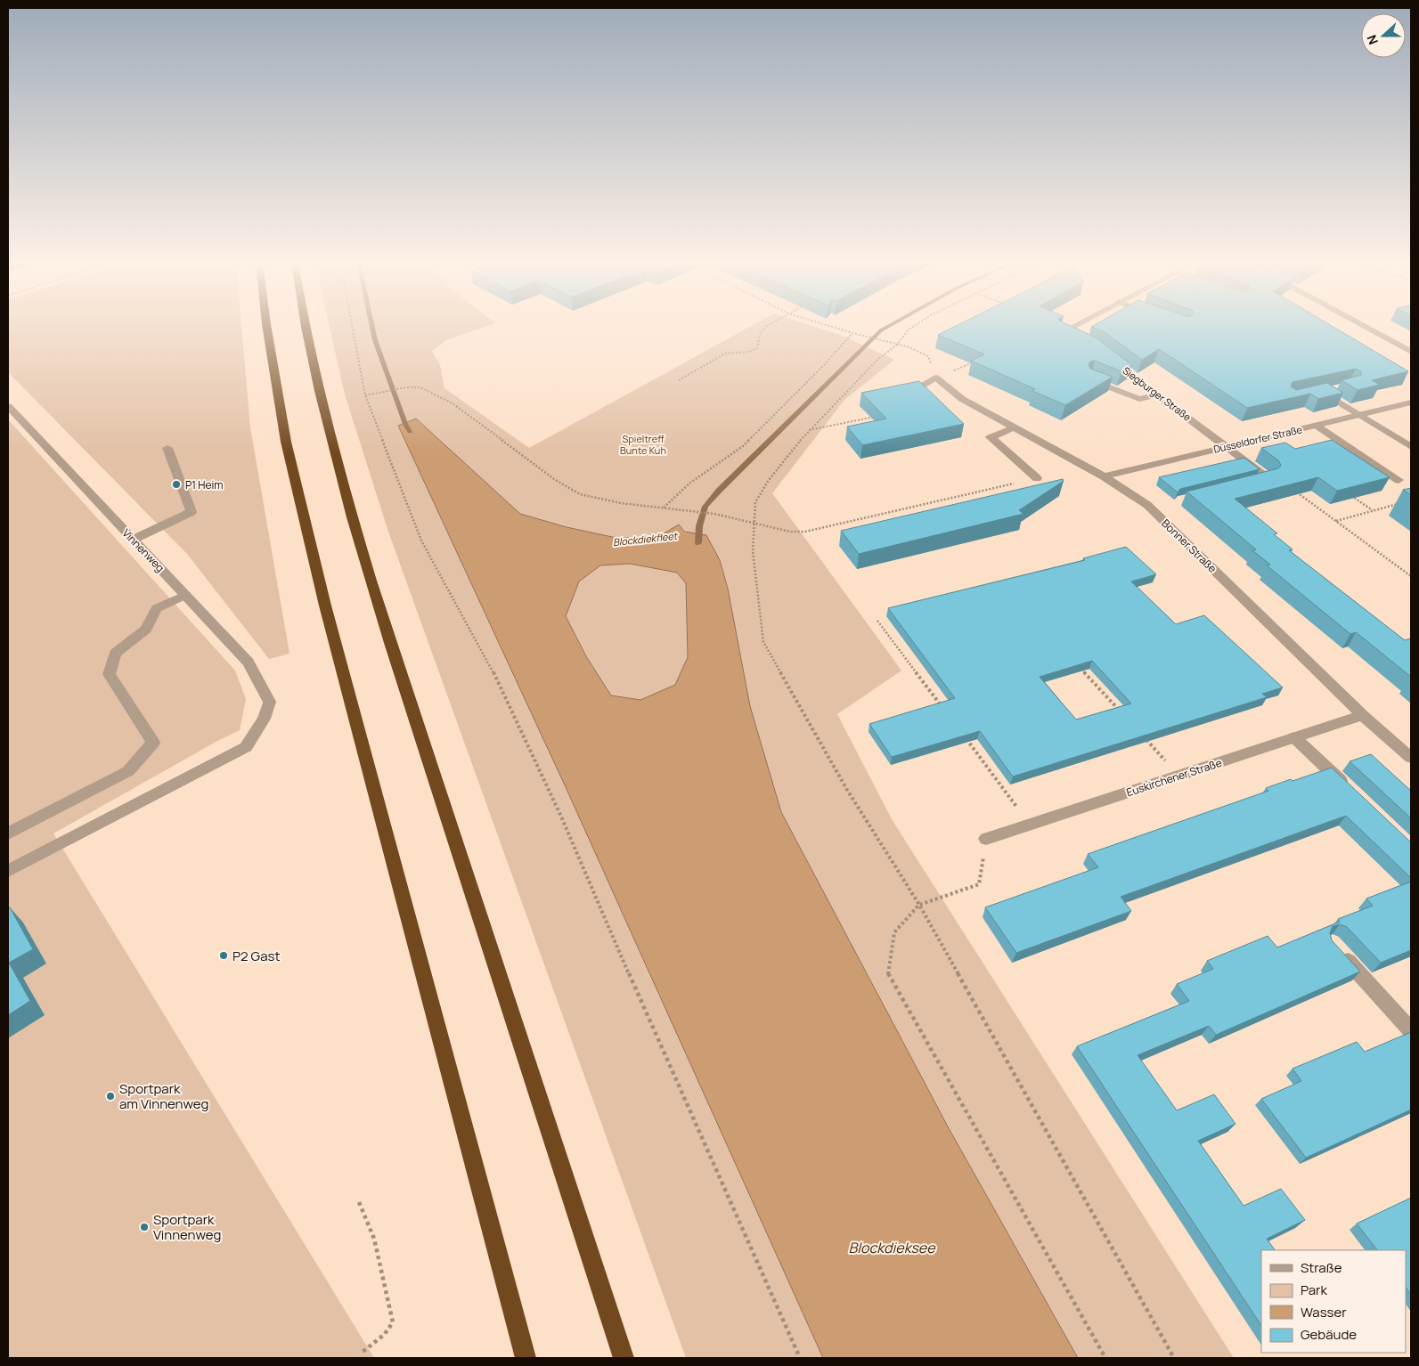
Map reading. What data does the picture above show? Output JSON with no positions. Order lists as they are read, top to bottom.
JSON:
{
  "streets": {
    "street": [
      "Siegburger Straße",
      "Düsseldorfer Straße",
      "Bonner Straße",
      "Vinnenweg",
      "Euskirchener Straße"
    ]
  },
  "crossings": [
    ["Siegburger Straße", "Düsseldorfer Straße"],
    ["Düsseldorfer Straße", "Bonner Straße"],
    ["Bonner Straße", "Euskirchener Straße"]
  ],
  "water": ["Blockdiekfleet", "Blockdieksee"],
  "parks": ["Spieltreff Bunte Kuh"],
  "places": [
    "P1 Heim",
    "P2 Gast",
    "Sportpark am Vinnenweg",
    "Sportpark Vinnenweg"
  ],
  "legend": [
    "Straße",
    "Park",
    "Wasser",
    "Gebäude"
  ],
  "north": "left"
}
